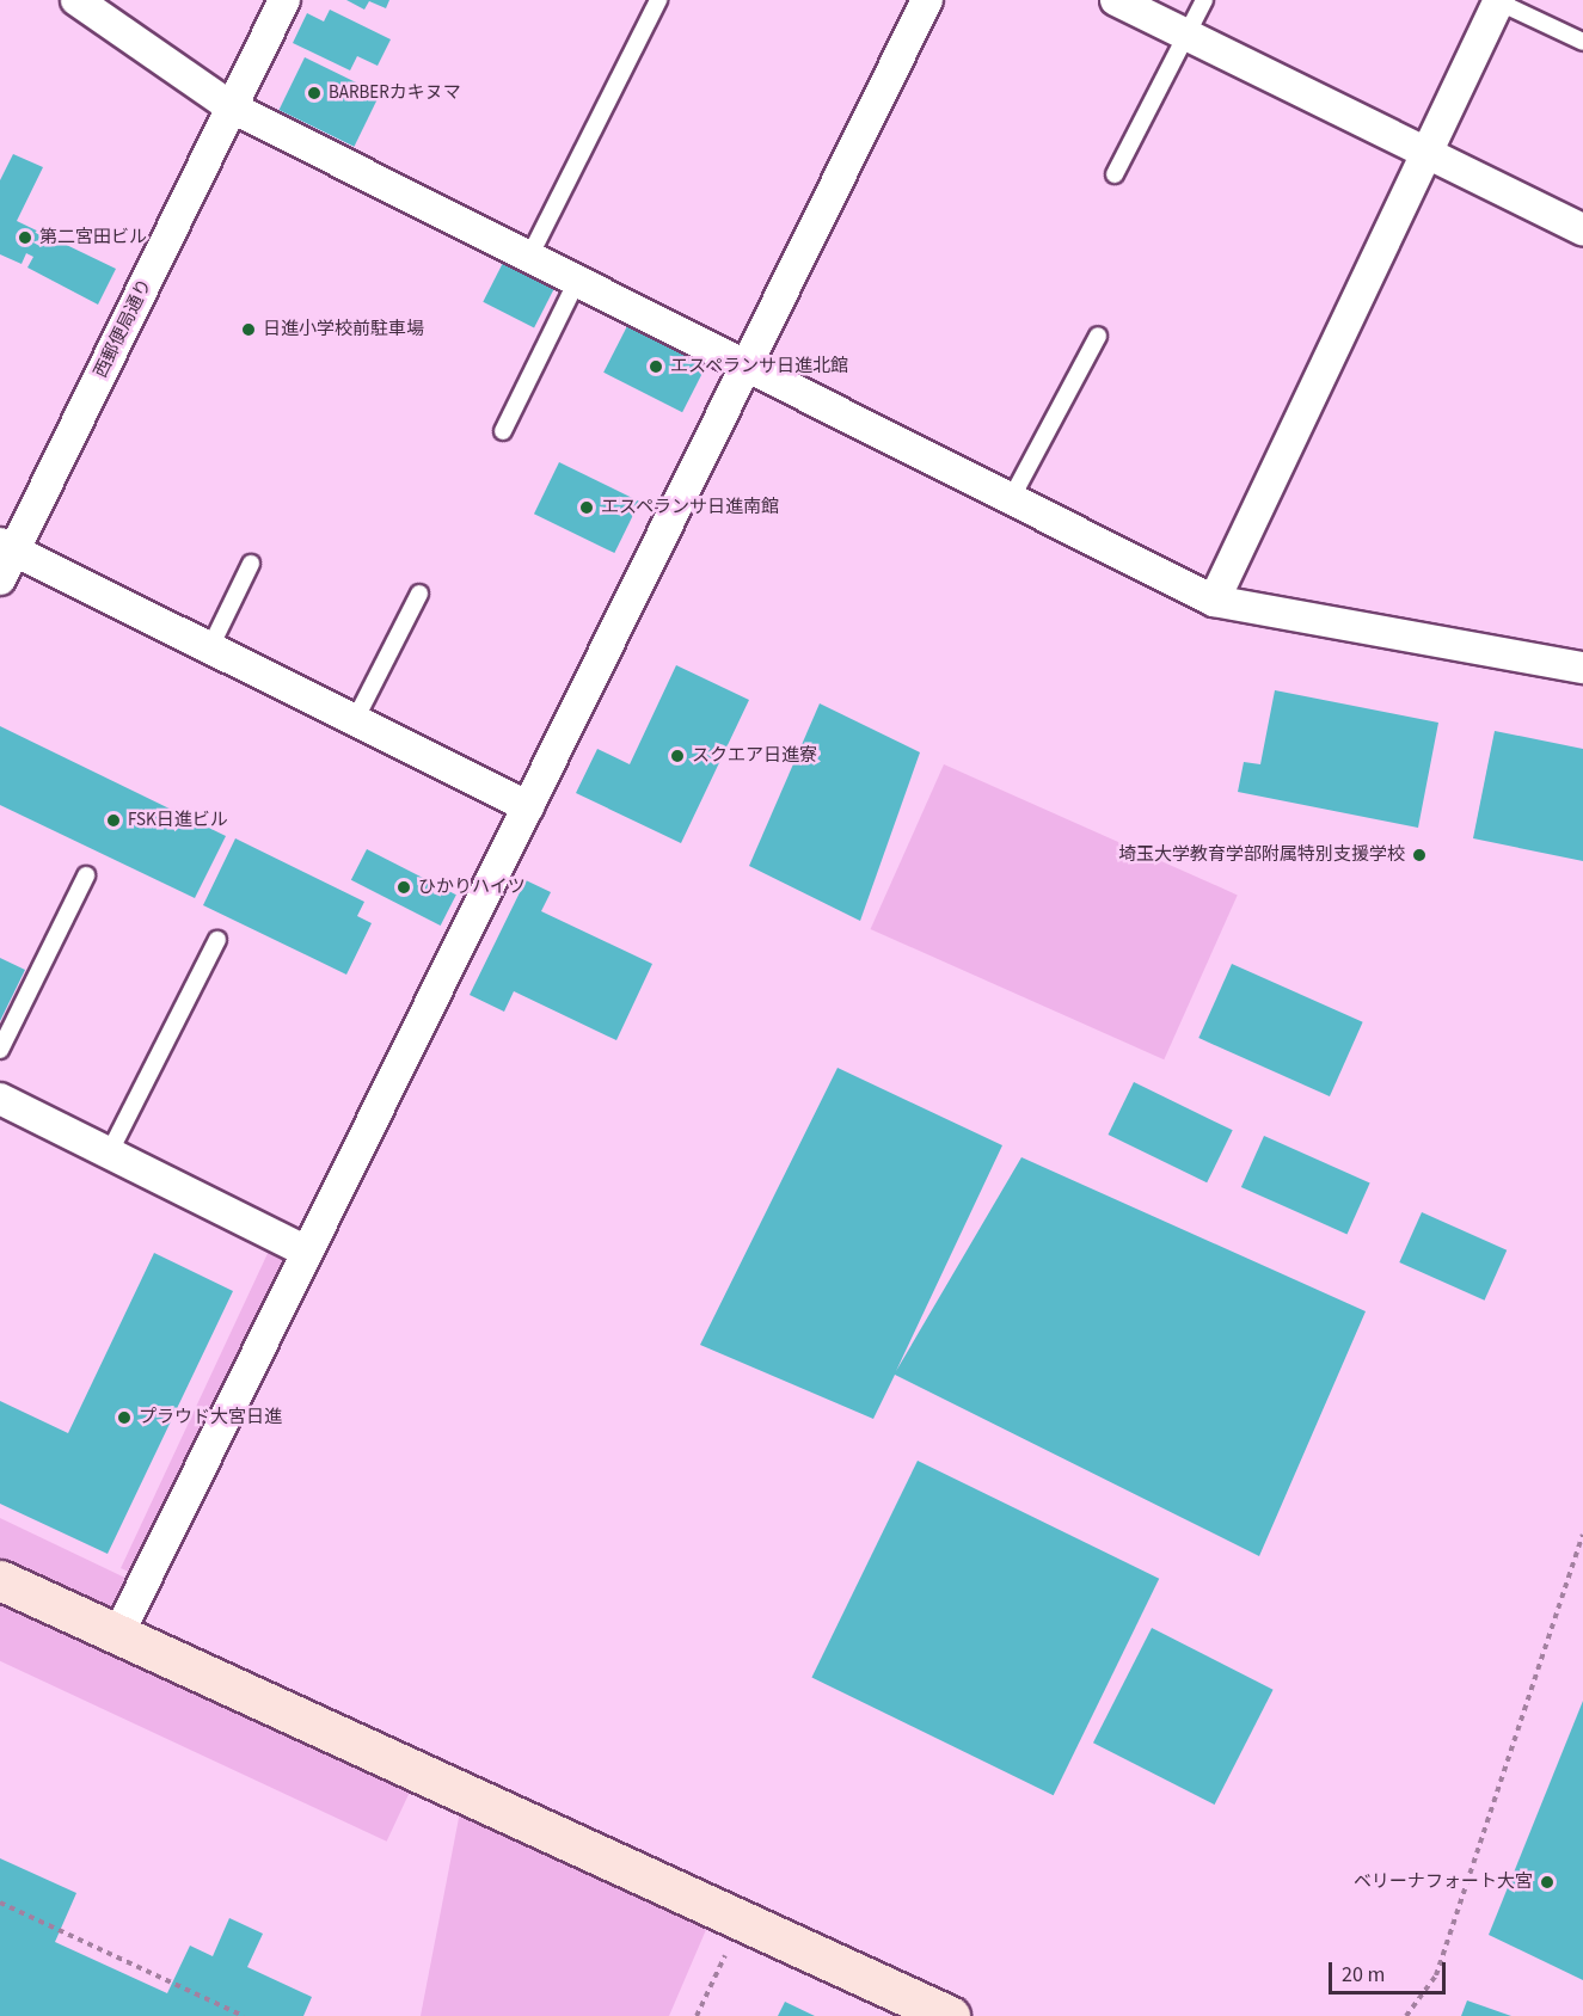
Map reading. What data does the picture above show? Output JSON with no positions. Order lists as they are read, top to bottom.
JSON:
{
  "streets": {
    "street": ["西郵便局通り"]
  },
  "places": [
    "BARBERカキヌマ",
    "第二宮田ビル",
    "日進小学校前駐車場",
    "エスペランサ日進北館",
    "エスペランサ日進南館",
    "スクエア日進寮",
    "FSK日進ビル",
    "埼玉大学教育学部附属特別支援学校",
    "ひかりハイツ",
    "プラウド大宮日進",
    "ベリーナフォート大宮"
  ],
  "scale_bar": "20 m"
}
